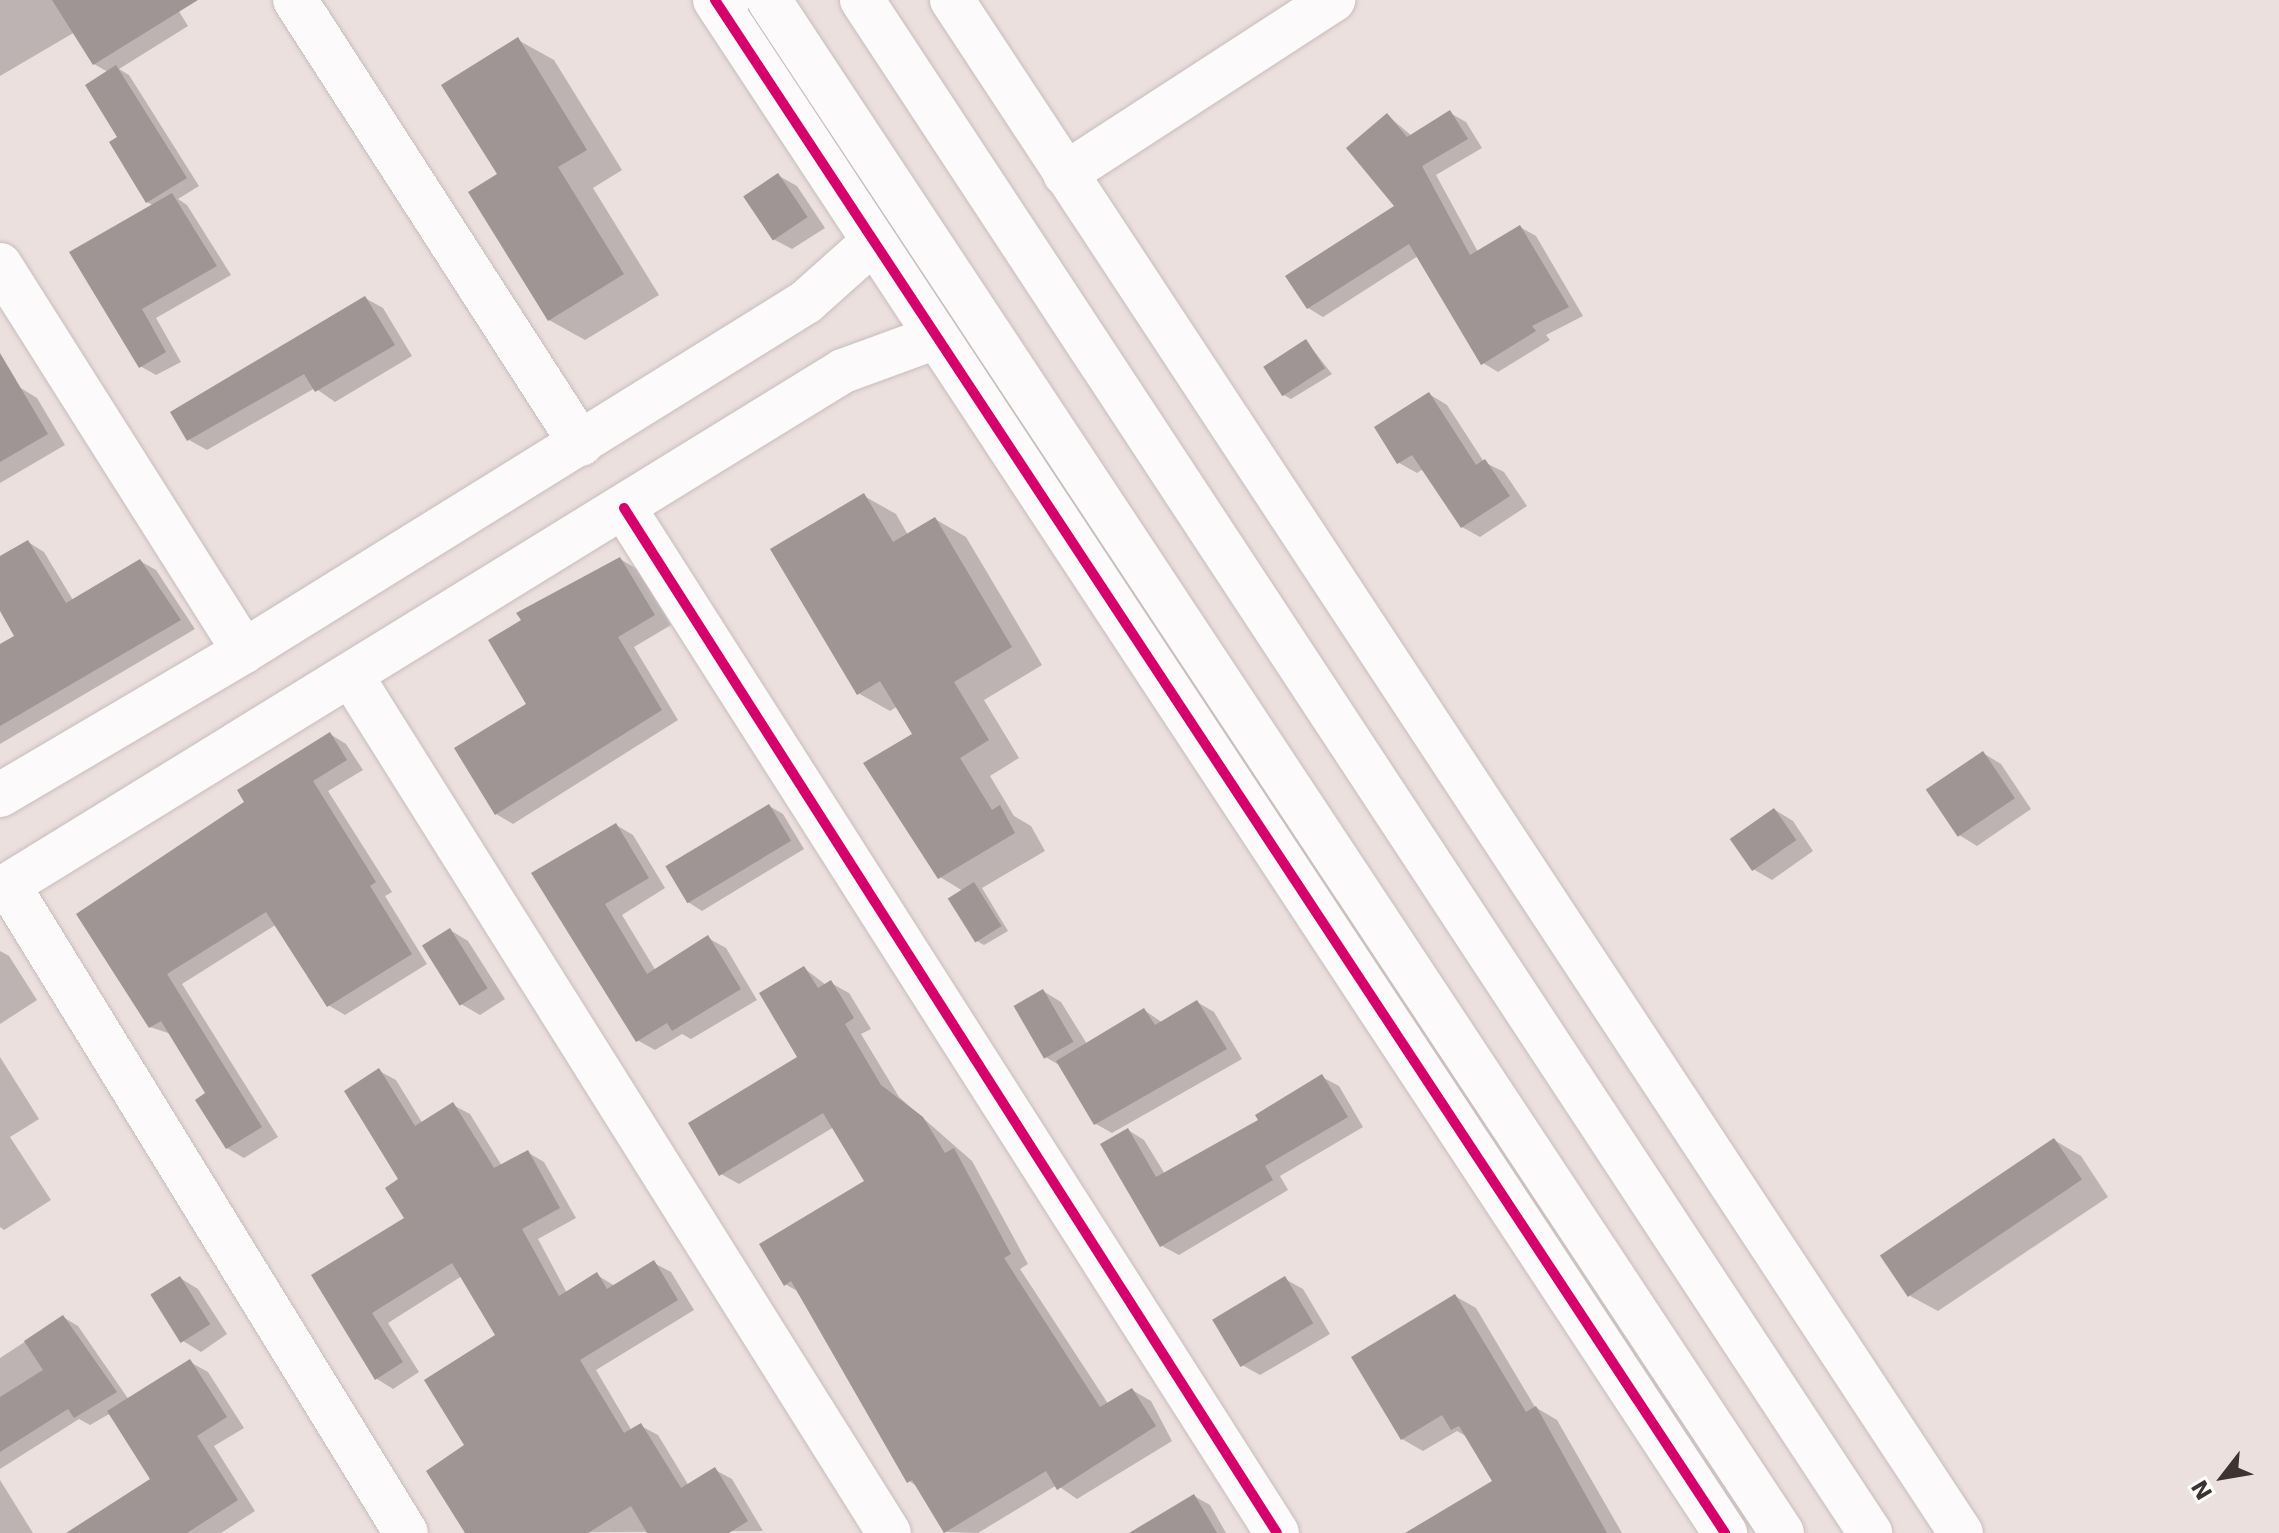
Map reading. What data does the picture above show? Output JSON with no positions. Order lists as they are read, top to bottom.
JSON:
{
  "north": "bottom left"
}
